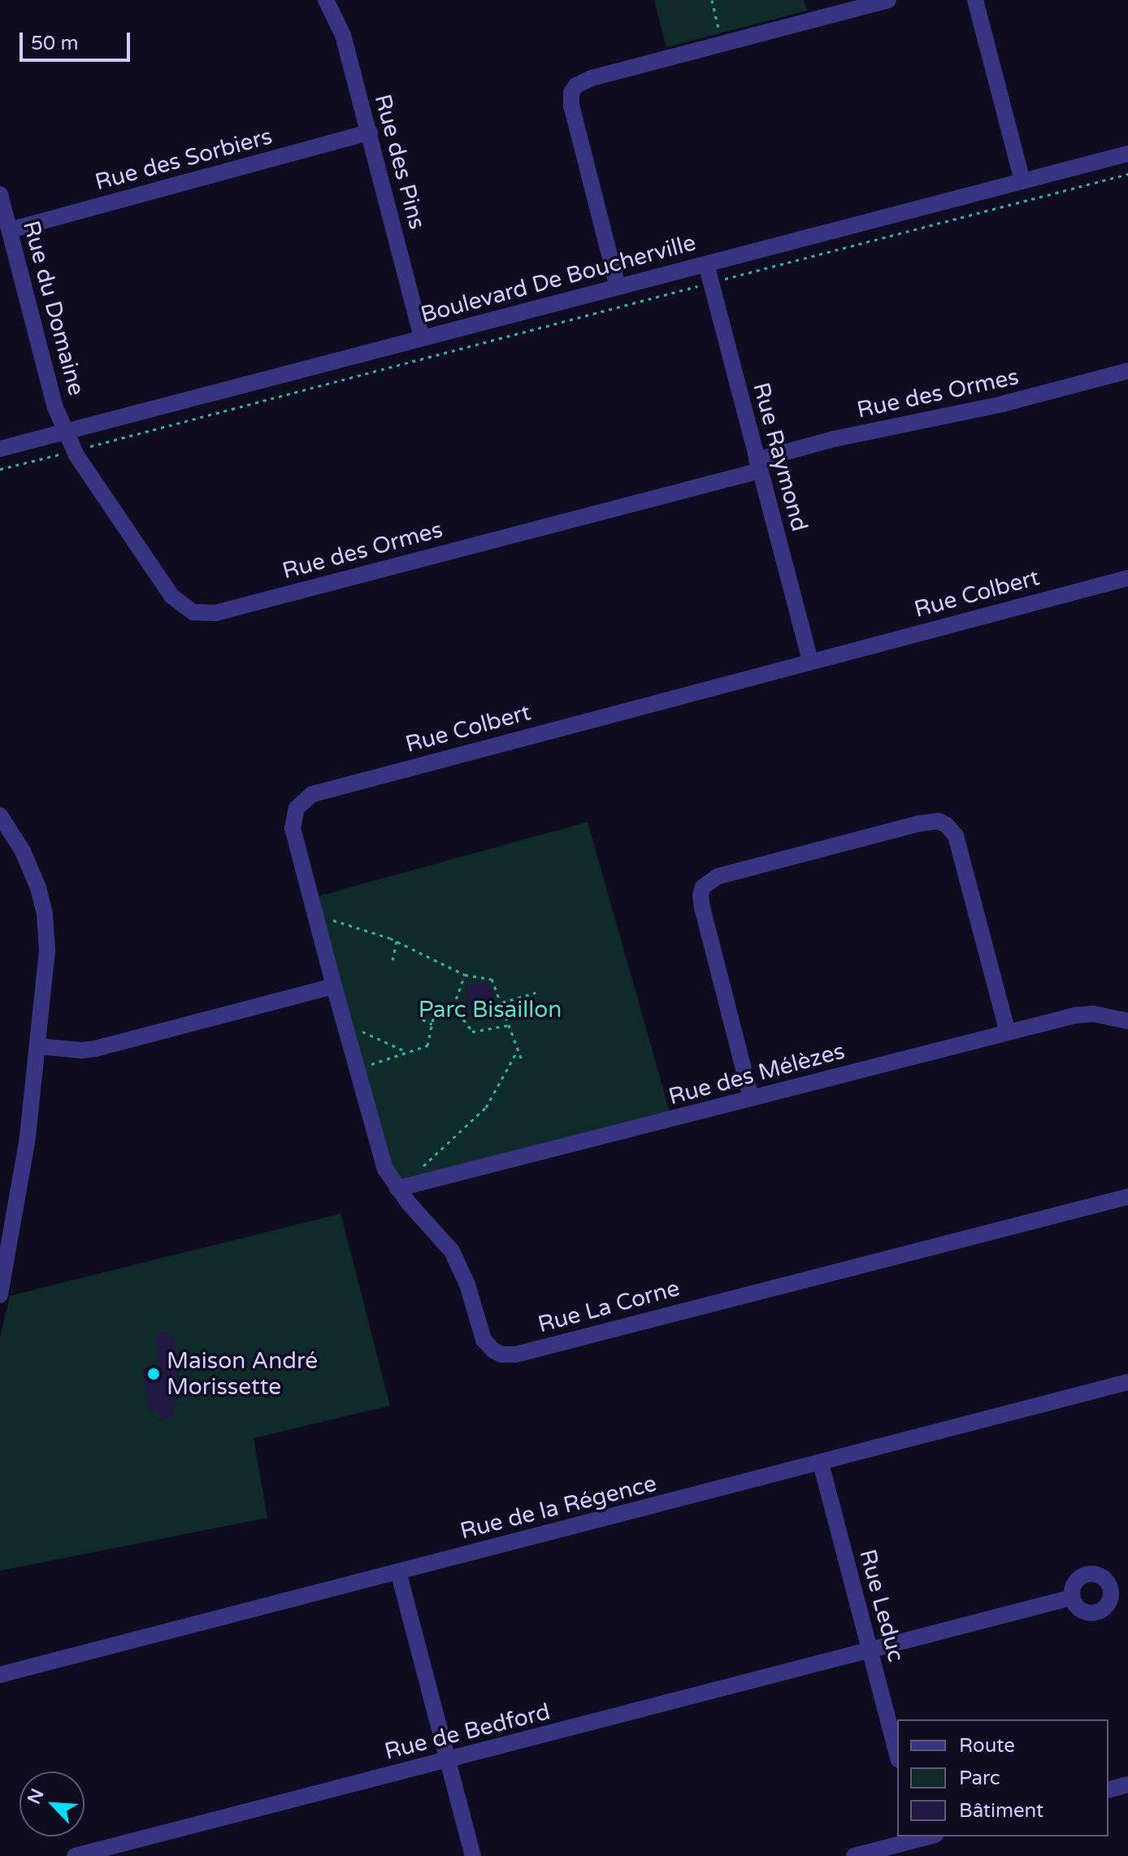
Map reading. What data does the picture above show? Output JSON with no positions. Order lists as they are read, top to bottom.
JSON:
{
  "streets": {
    "street": [
      "Rue des Sorbiers",
      "Rue des Pins",
      "Boulevard De Boucherville",
      "Rue du Domaine",
      "Rue des Ormes",
      "Rue Raymond",
      "Rue Colbert",
      "Rue des Mélèzes",
      "Rue La Corne",
      "Rue de la Régence",
      "Rue Leduc",
      "Rue de Bedford"
    ]
  },
  "crossings": [
    ["Rue des Sorbiers", "Rue des Pins"],
    ["Rue des Sorbiers", "Rue du Domaine"],
    ["Rue des Pins", "Boulevard De Boucherville"],
    ["Boulevard De Boucherville", "Rue du Domaine"],
    ["Boulevard De Boucherville", "Rue des Ormes"],
    ["Boulevard De Boucherville", "Rue Raymond"],
    ["Rue du Domaine", "Rue des Ormes"],
    ["Rue des Ormes", "Rue Raymond"],
    ["Rue Raymond", "Rue Colbert"],
    ["Rue Colbert", "Rue La Corne"],
    ["Rue des Mélèzes", "Rue La Corne"],
    ["Rue de la Régence", "Rue Leduc"],
    ["Rue Leduc", "Rue de Bedford"]
  ],
  "parks": ["Parc Bisaillon"],
  "places": ["Maison André Morissette"],
  "legend": ["Route", "Parc", "Bâtiment"],
  "scale_bar": "50 m",
  "north": "top left"
}
